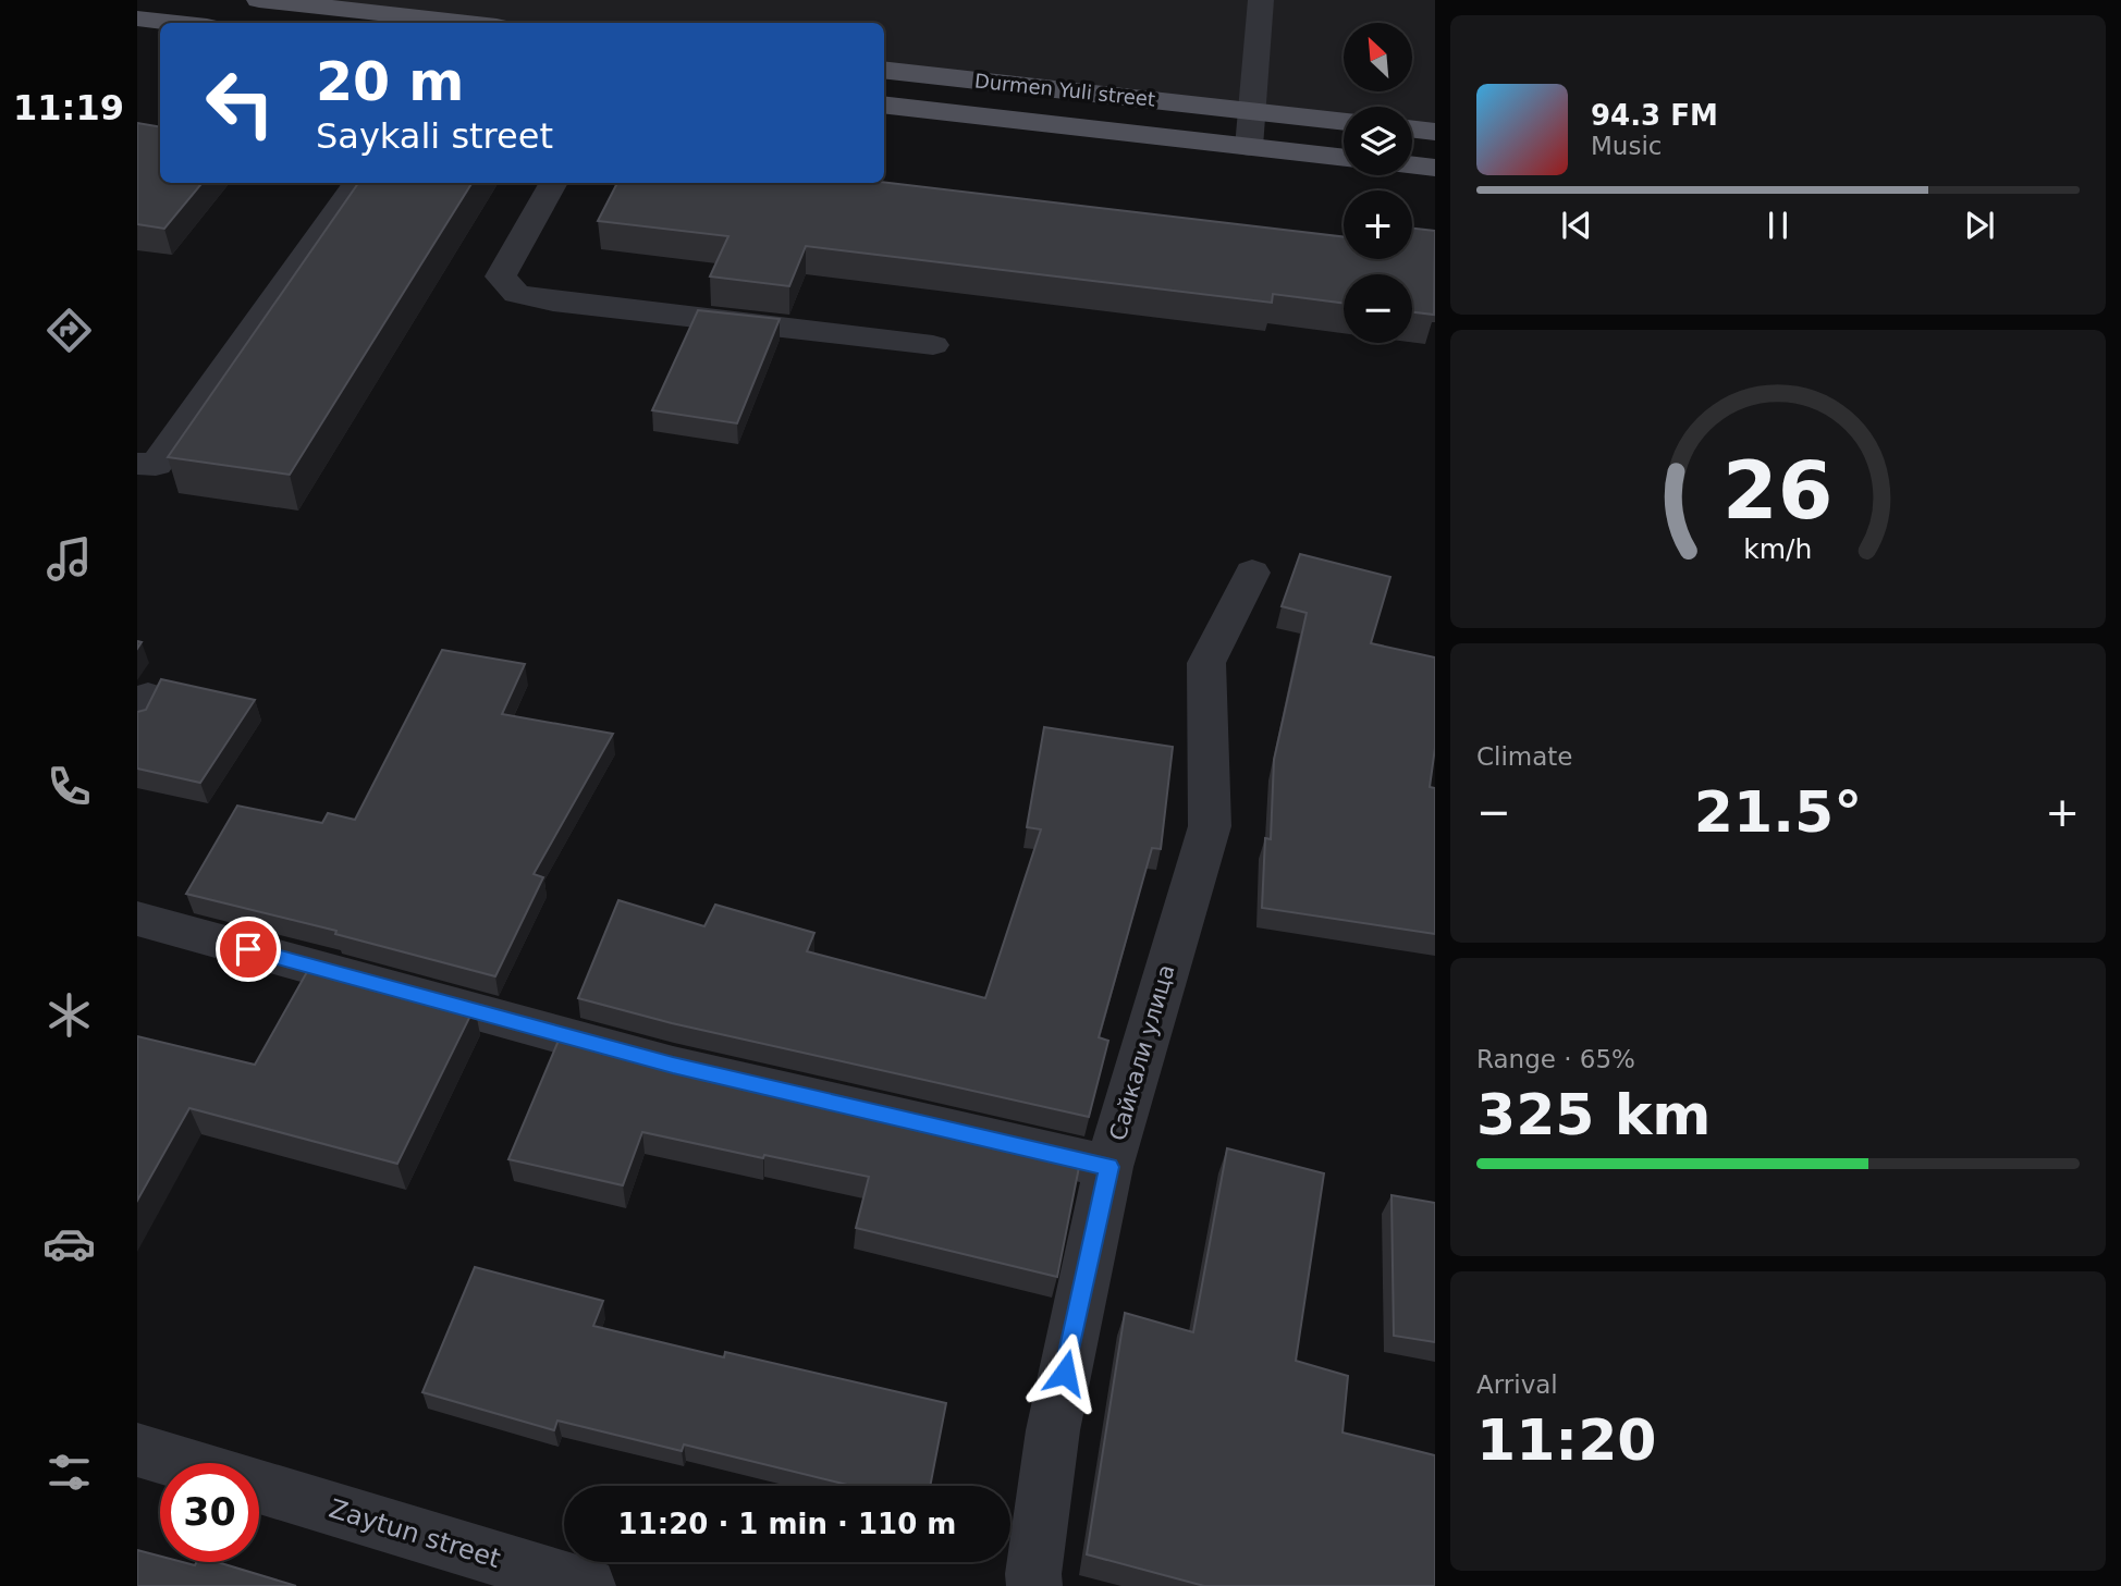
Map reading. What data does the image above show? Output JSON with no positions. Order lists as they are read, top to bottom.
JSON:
{
  "streets": {
    "main road": ["Durmen Yuli street"],
    "street": ["Сайкали улица", "Zaytun street"]
  },
  "north": "top left",
  "page": {
    "tabs": "11:19",
    "map_buttons": ["+", "−"],
    "turn": ["20 m", "Saykali street"],
    "song": ["94.3 FM", "Music"],
    "tile": [
      "Climate",
      ["Range · 65%", "325 km"],
      ["Arrival", "11:20"]
    ],
    "heat": ["−", "21.5°", "+"],
    "limit": "30",
    "trip": "11:20 · 1 min · 110 m",
    "gauge": ["26", "km/h"]
  }
}
